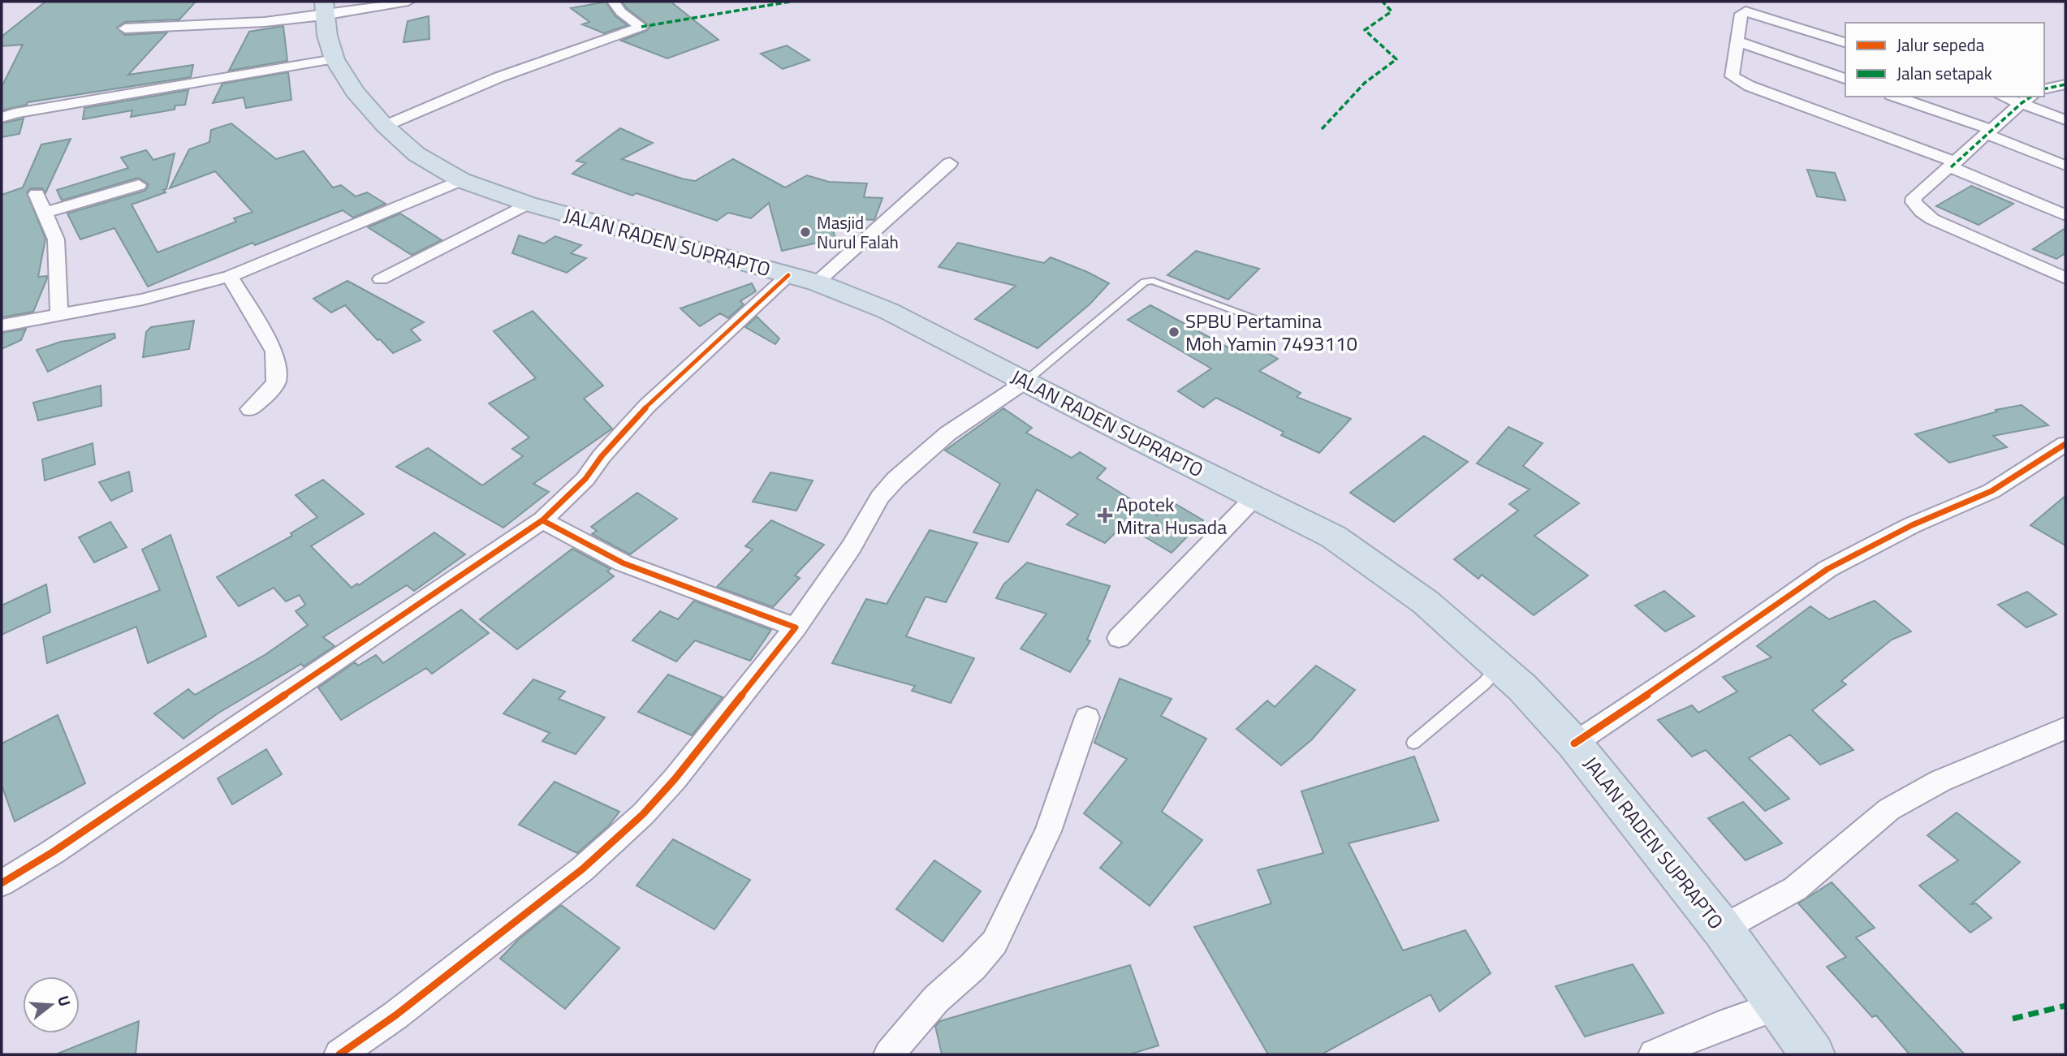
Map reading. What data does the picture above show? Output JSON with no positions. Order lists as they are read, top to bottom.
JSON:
{
  "streets": {
    "highway": ["JALAN RADEN SUPRAPTO"]
  },
  "places": {
    "other": ["Masjid Nurul Falah", "SPBU Pertamina Moh Yamin 7493110"],
    "health": ["Apotek Mitra Husada"]
  },
  "legend": ["Jalur sepeda", "Jalan setapak"],
  "north": "right"
}
